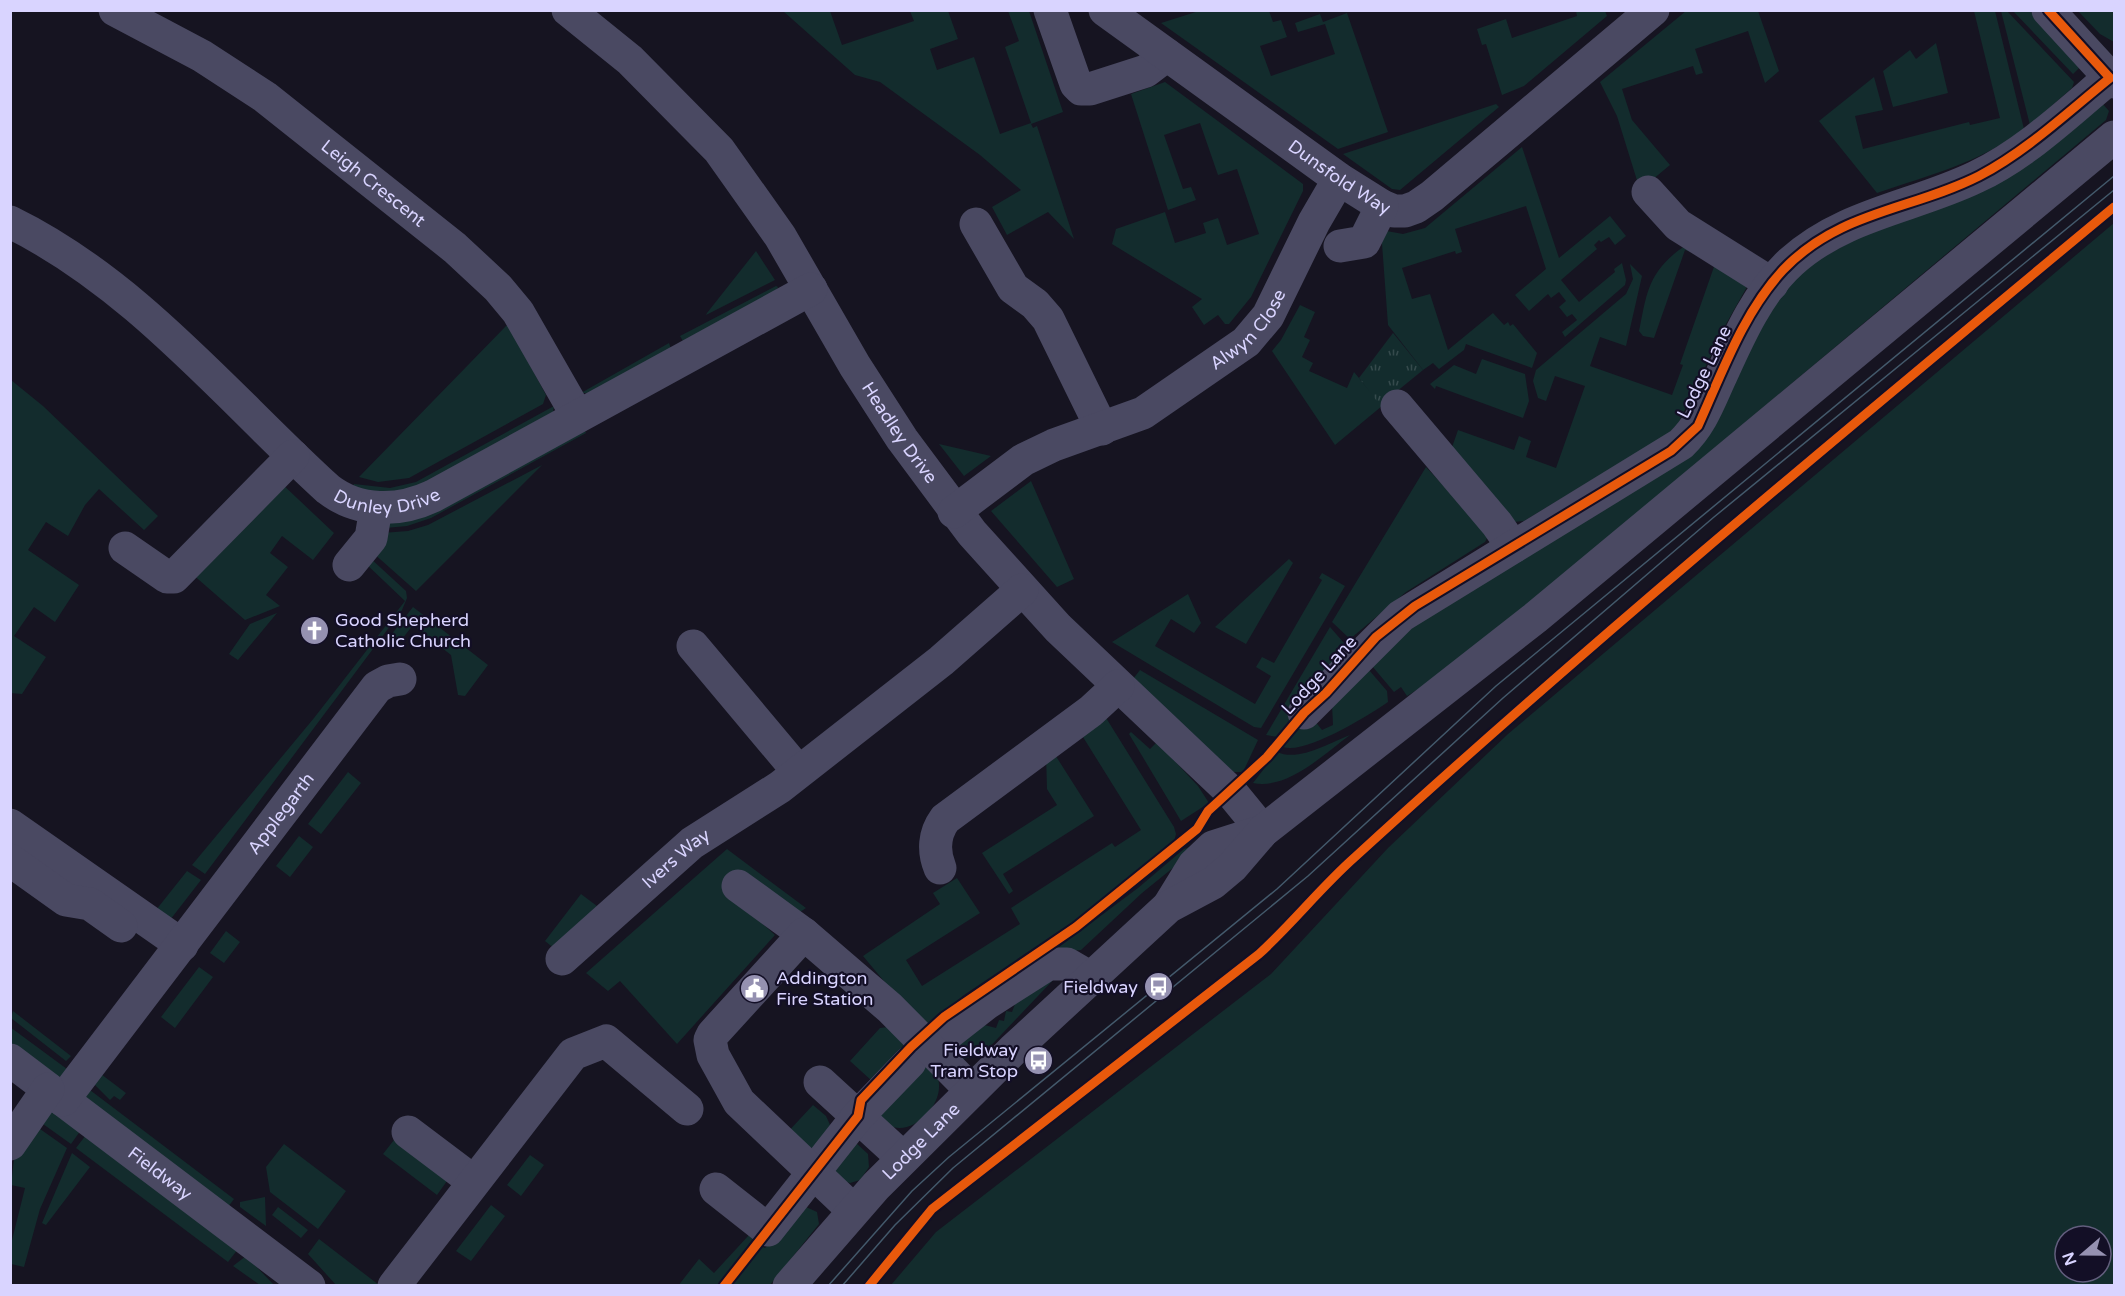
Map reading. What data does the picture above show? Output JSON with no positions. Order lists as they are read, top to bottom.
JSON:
{
  "streets": {
    "street": [
      "Dunsfold Way",
      "Leigh Crescent",
      "Alwyn Close",
      "Lodge Lane",
      "Headley Drive",
      "Dunley Drive",
      "Applegarth",
      "Ivers Way",
      "Fieldway"
    ]
  },
  "crossings": [
    ["Dunsfold Way", "Alwyn Close"],
    ["Leigh Crescent", "Dunley Drive"],
    ["Alwyn Close", "Headley Drive"],
    ["Lodge Lane", "Headley Drive"],
    ["Headley Drive", "Dunley Drive"],
    ["Headley Drive", "Ivers Way"],
    ["Applegarth", "Fieldway"]
  ],
  "places": {
    "church": ["Good Shepherd Catholic Church"],
    "bus stop": ["Fieldway", "Fieldway Tram Stop"],
    "public building": ["Addington Fire Station"]
  },
  "north": "left"
}
